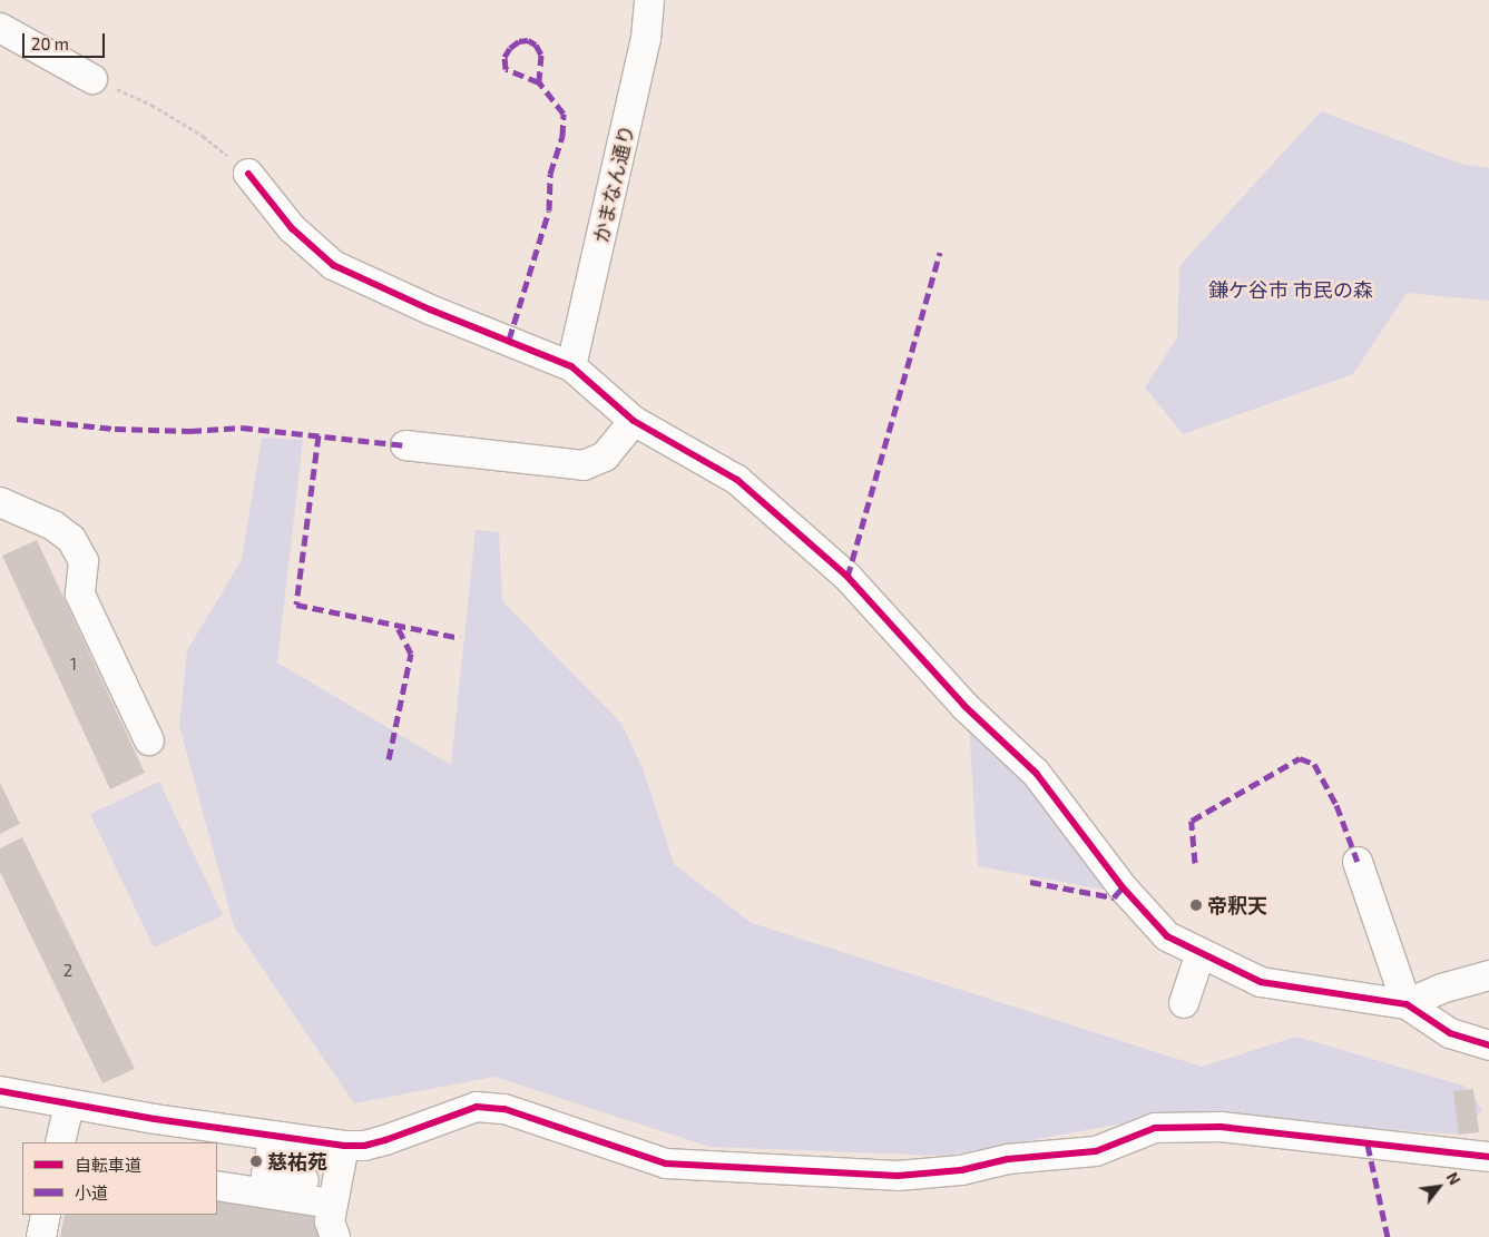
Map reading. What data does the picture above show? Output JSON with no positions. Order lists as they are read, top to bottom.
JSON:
{
  "streets": {
    "street": ["かまなん通り"]
  },
  "parks": ["鎌ケ谷市 市民の森"],
  "places": ["帝釈天", "慈祐苑"],
  "house_numbers": ["1", "2"],
  "legend": ["自転車道", "小道"],
  "scale_bar": "20 m",
  "north": "top right"
}
